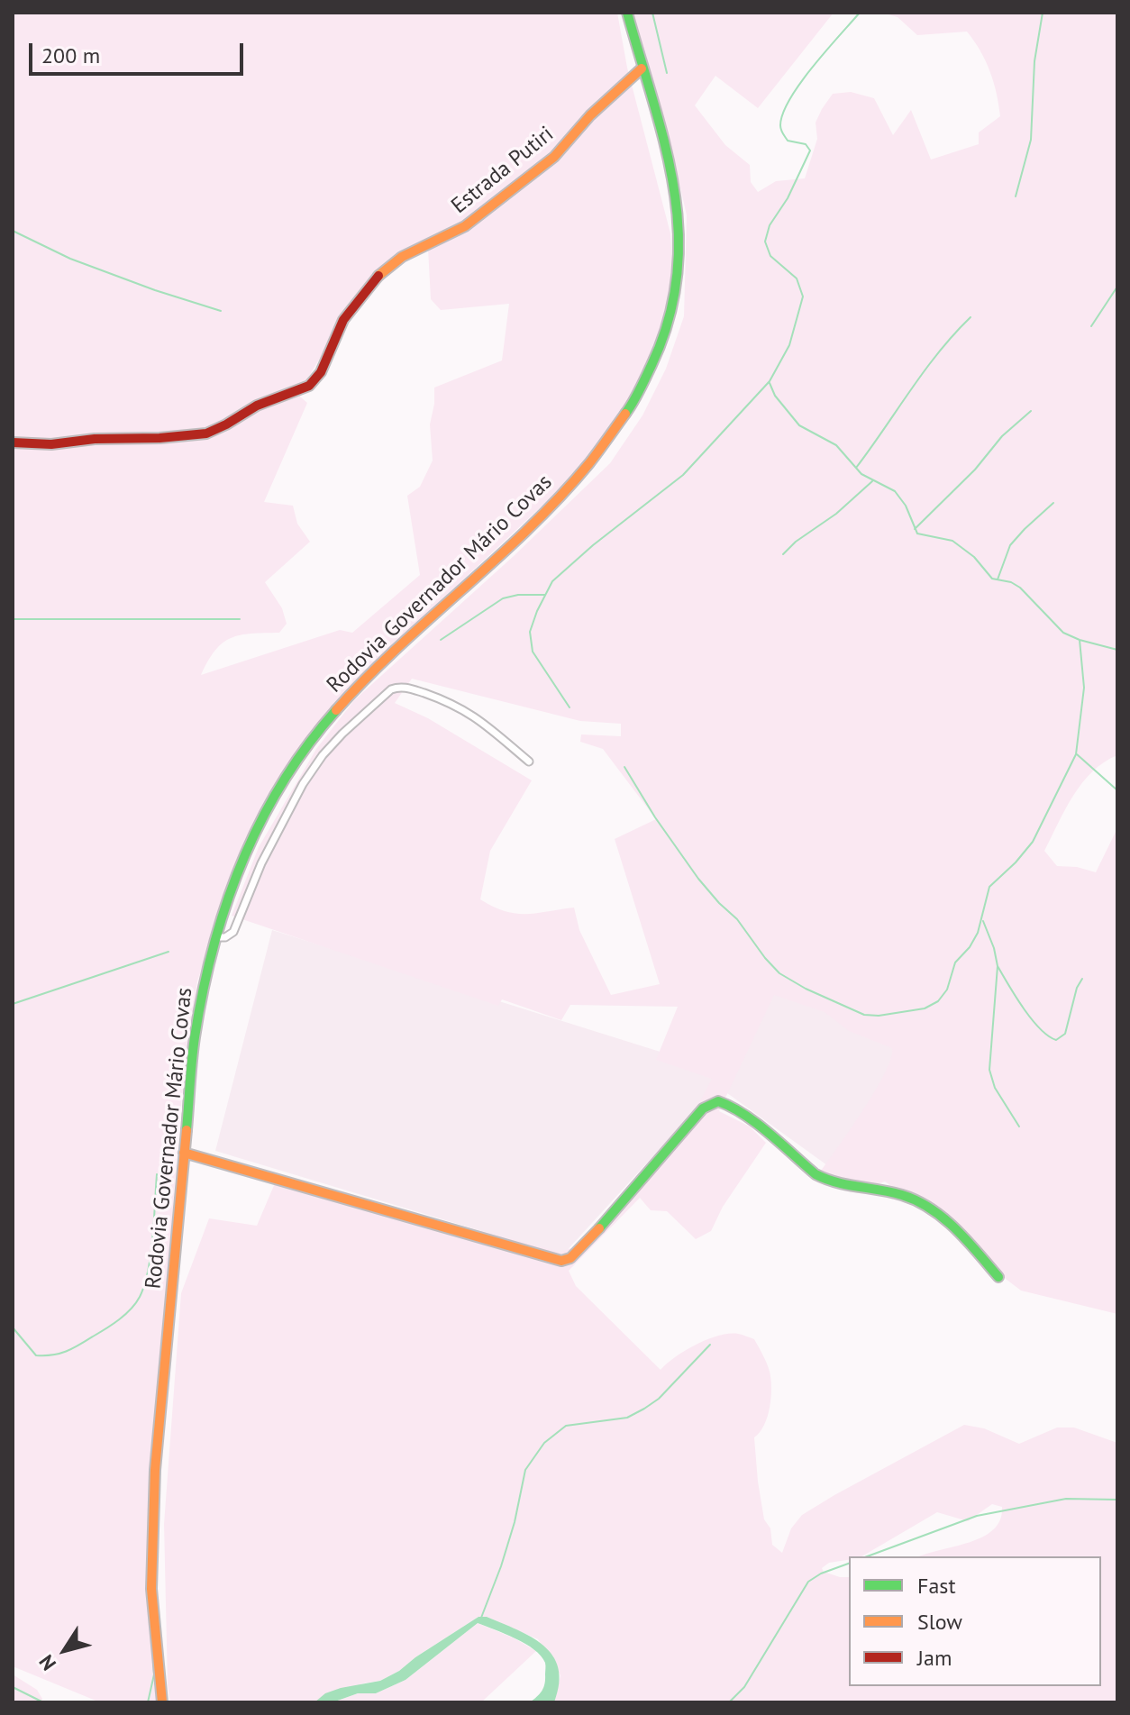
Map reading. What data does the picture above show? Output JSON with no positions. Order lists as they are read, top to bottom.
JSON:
{
  "streets": {
    "main road": ["Estrada Putiri", "Rodovia Governador Mário Covas"]
  },
  "crossings": [
    ["Estrada Putiri", "Rodovia Governador Mário Covas"]
  ],
  "legend": ["Fast", "Slow", "Jam"],
  "scale_bar": "200 m",
  "north": "bottom left"
}
